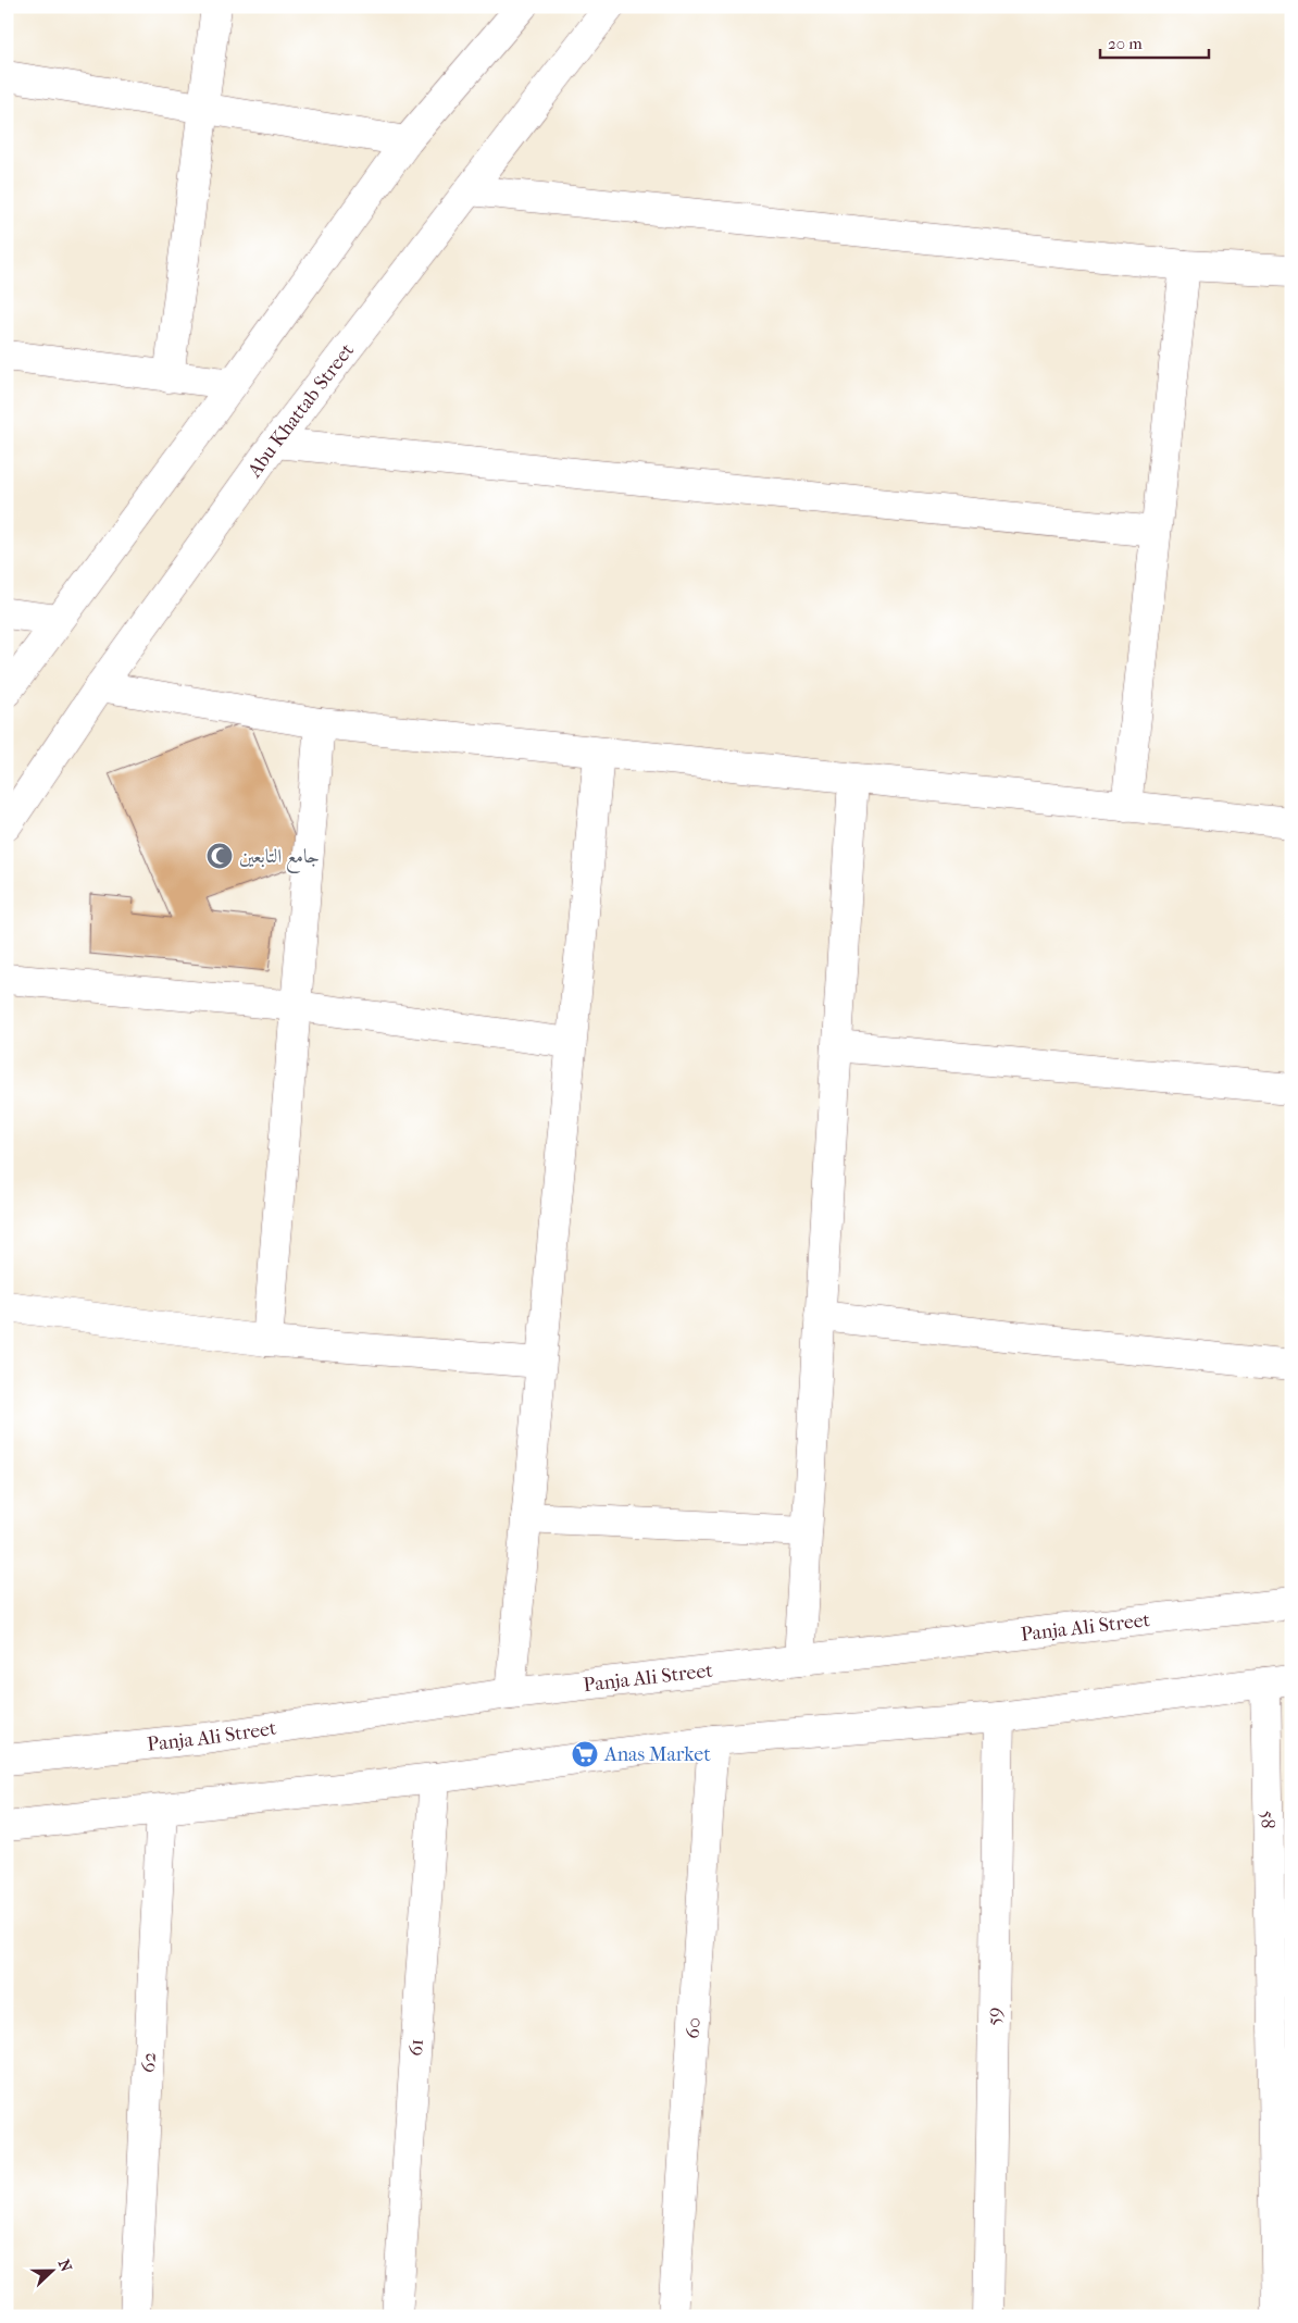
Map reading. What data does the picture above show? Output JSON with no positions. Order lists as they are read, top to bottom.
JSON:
{
  "streets": {
    "street": [
      "Abu Khattab Street",
      "Panja Ali Street",
      "58",
      "59",
      "60",
      "61",
      "62"
    ]
  },
  "places": {
    "mosque": ["جامع التابعين"],
    "supermarket": ["Anas Market"]
  },
  "scale_bar": "20 m",
  "north": "right"
}
